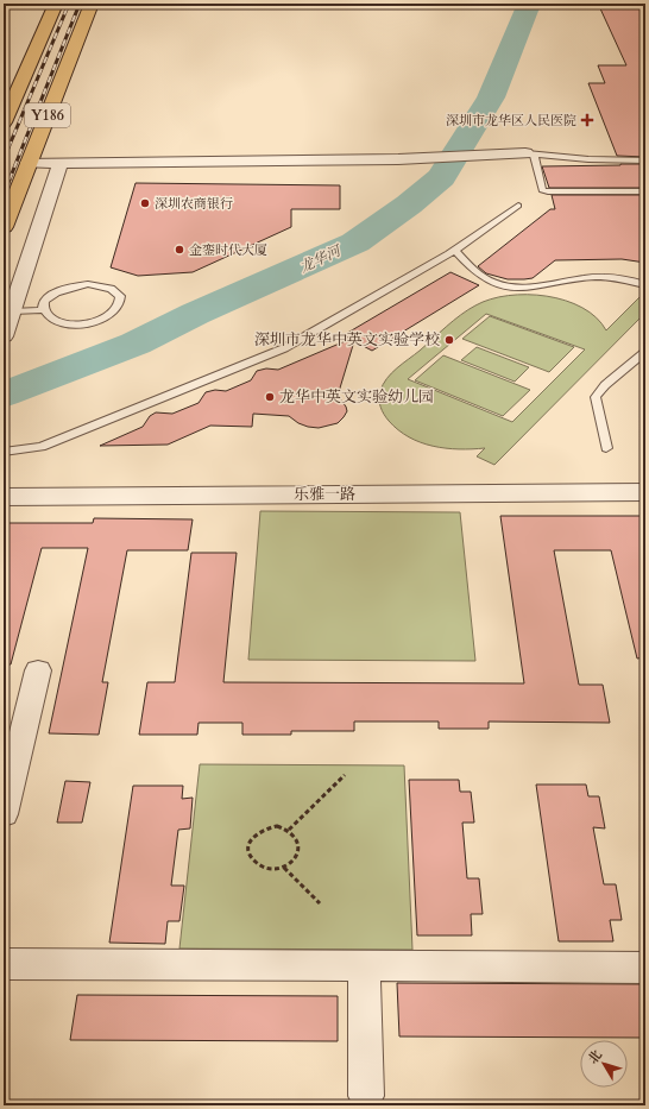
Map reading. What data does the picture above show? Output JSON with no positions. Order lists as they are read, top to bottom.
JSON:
{
  "streets": {
    "main road": ["Y186"],
    "street": ["乐雅一路"]
  },
  "water": ["龙华河"],
  "places": {
    "health": ["深圳市龙华区人民医院"],
    "other": [
      "深圳农商银行",
      "金銮时代大厦",
      "深圳市龙华中英文实验学校",
      "龙华中英文实验幼儿园"
    ]
  },
  "north": "top left"
}
